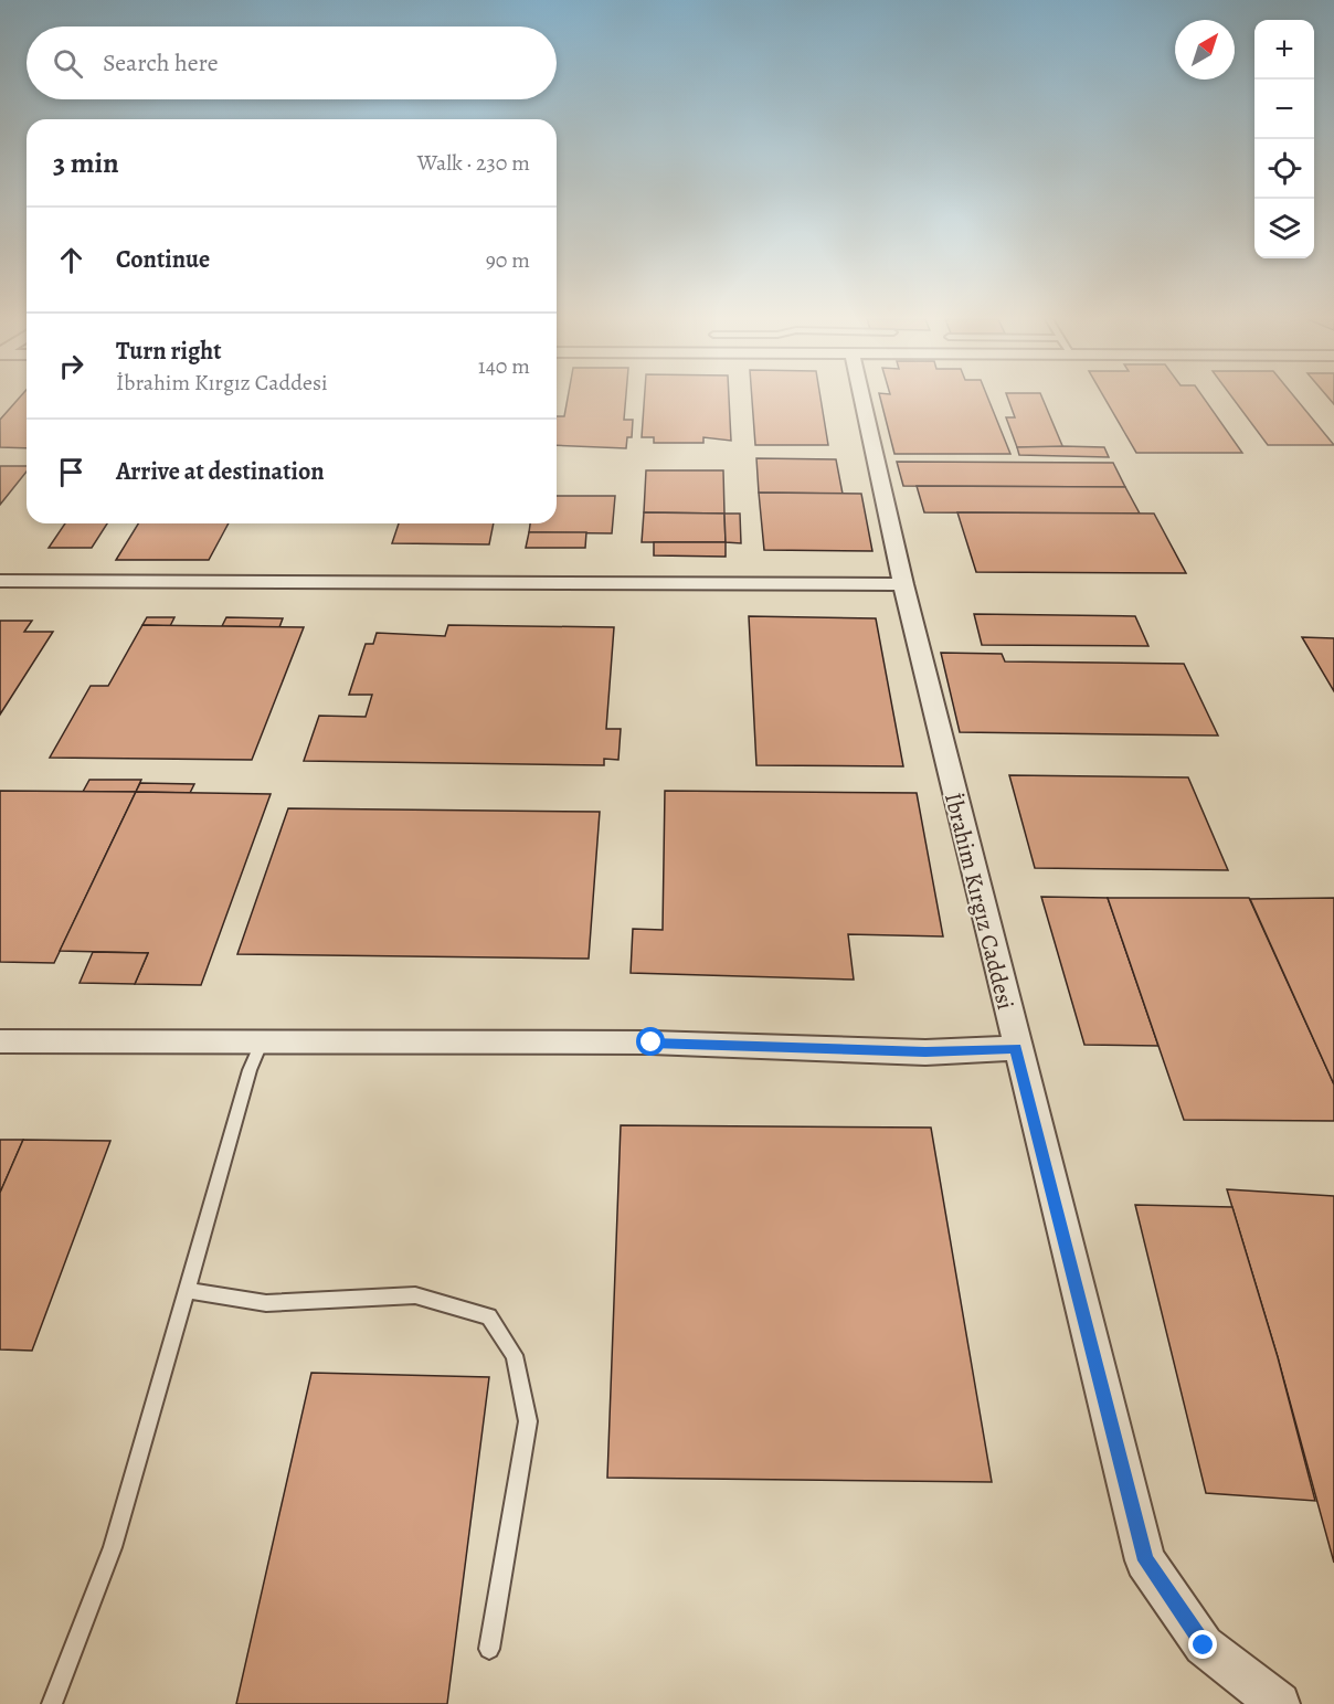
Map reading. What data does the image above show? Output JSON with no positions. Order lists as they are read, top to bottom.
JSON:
{
  "streets": {
    "street": ["İbrahim Kırgız Caddesi"]
  },
  "north": "top right",
  "page": {
    "map_buttons": ["+", "−"],
    "search": "Search here",
    "heading": ["3 min", "Walk · 230 m"],
    "list": [
      ["Continue", "90 m"],
      ["Turn right", "İbrahim Kırgız Caddesi", "140 m"],
      "Arrive at destination"
    ]
  }
}
